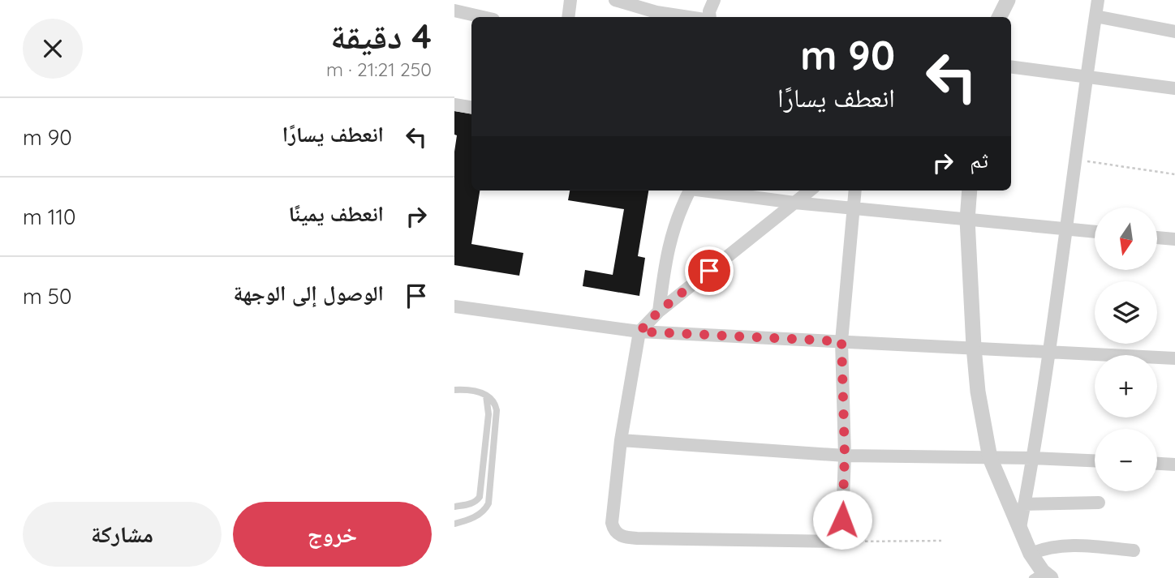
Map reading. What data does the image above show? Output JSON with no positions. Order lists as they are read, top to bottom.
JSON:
{
  "north": "bottom",
  "page": {
    "heading": ["4 دقيقة", "250 m · 21:21"],
    "turn": ["90 m", "انعطف يسارًا"],
    "list": [
      {
        "name": "انعطف يسارًا",
        "value": "90 m"
      },
      {
        "name": "انعطف يمينًا",
        "value": "110 m"
      },
      {
        "name": "الوصول إلى الوجهة",
        "value": "50 m"
      }
    ],
    "then": "ثم",
    "map_buttons": ["+", "−"],
    "buttons": ["خروج", "مشاركة"]
  }
}
